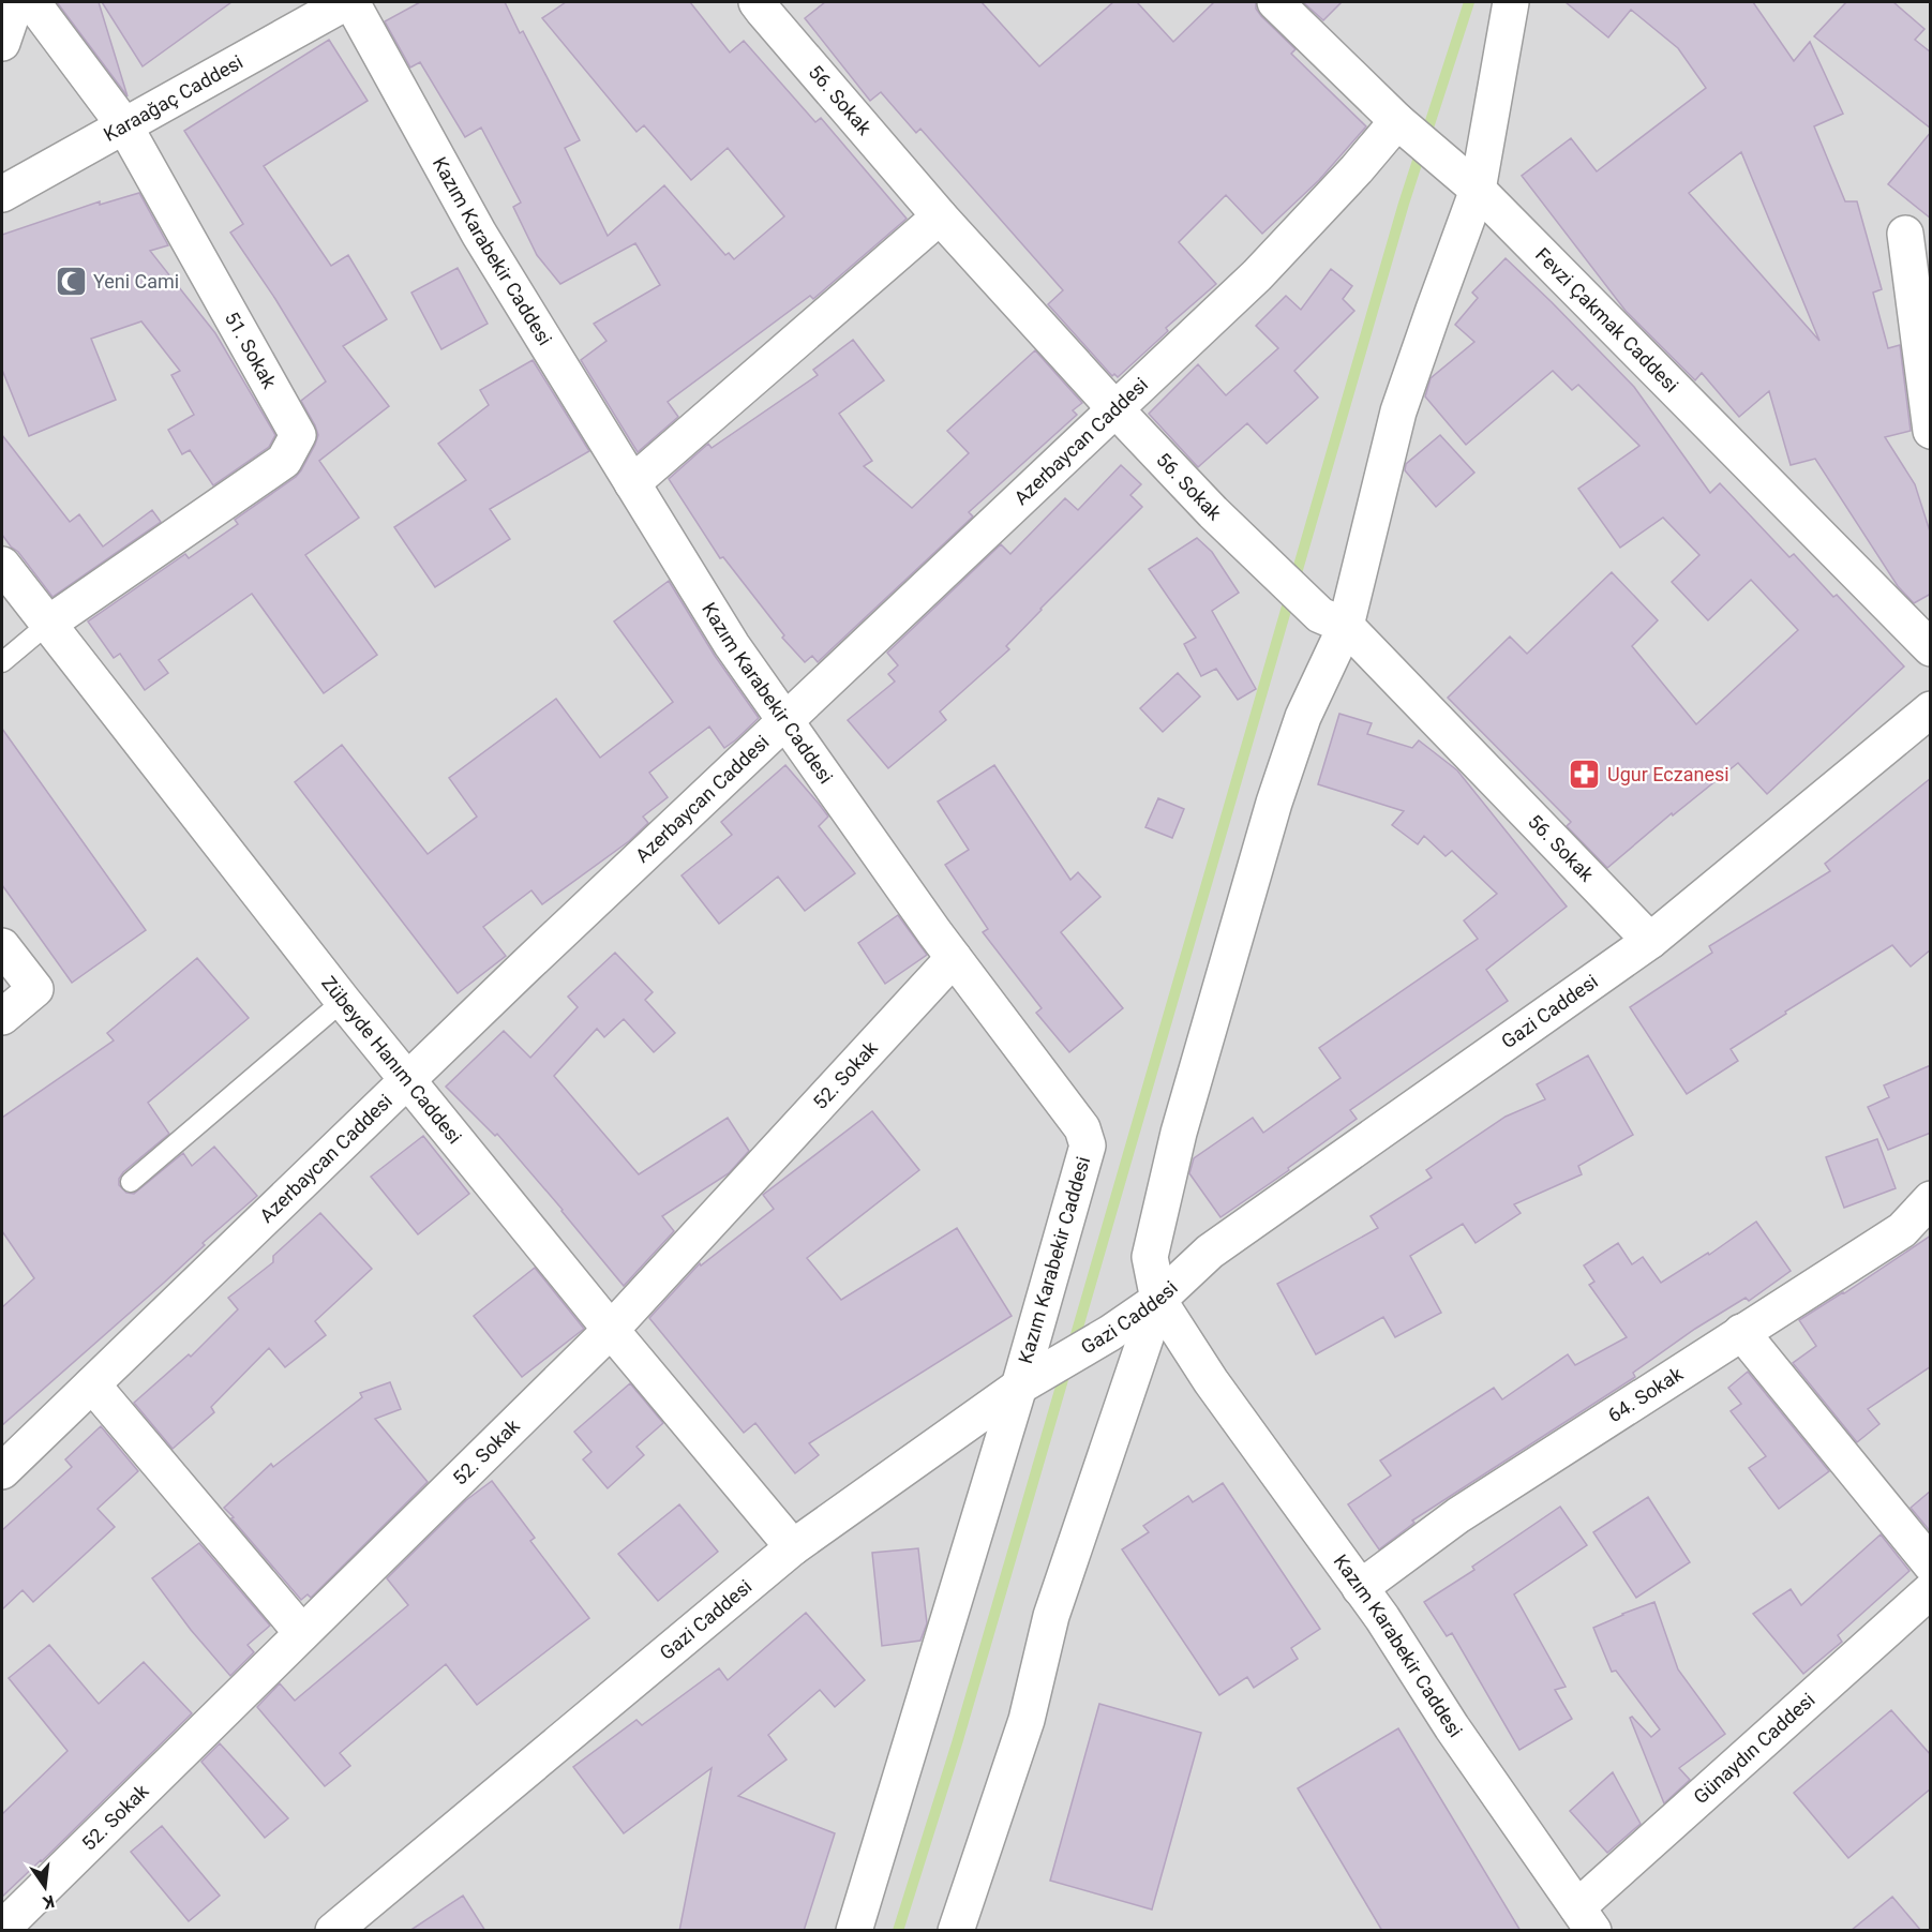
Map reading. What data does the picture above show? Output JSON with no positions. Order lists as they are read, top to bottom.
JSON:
{
  "streets": {
    "street": [
      "Karaağaç Caddesi",
      "56. Sokak",
      "Kazım Karabekir Caddesi",
      "Fevzi Çakmak Caddesi",
      "51. Sokak",
      "Azerbaycan Caddesi",
      "Gazi Caddesi",
      "Zübeyde Hanım Caddesi",
      "52. Sokak",
      "64. Sokak",
      "Günaydın Caddesi"
    ]
  },
  "crossings": [
    ["Karaağaç Caddesi", "51. Sokak"],
    ["56. Sokak", "Azerbaycan Caddesi"],
    ["56. Sokak", "Gazi Caddesi"],
    ["Kazım Karabekir Caddesi", "Azerbaycan Caddesi"],
    ["Kazım Karabekir Caddesi", "Gazi Caddesi"],
    ["Kazım Karabekir Caddesi", "52. Sokak"],
    ["Kazım Karabekir Caddesi", "64. Sokak"],
    ["Kazım Karabekir Caddesi", "Günaydın Caddesi"],
    ["Fevzi Çakmak Caddesi", "Azerbaycan Caddesi"],
    ["51. Sokak", "Zübeyde Hanım Caddesi"],
    ["Azerbaycan Caddesi", "Zübeyde Hanım Caddesi"],
    ["Gazi Caddesi", "Zübeyde Hanım Caddesi"],
    ["Zübeyde Hanım Caddesi", "52. Sokak"]
  ],
  "places": {
    "mosque": ["Yeni Cami"],
    "pharmacy": ["Ugur Eczanesi"]
  },
  "north": "bottom"
}
